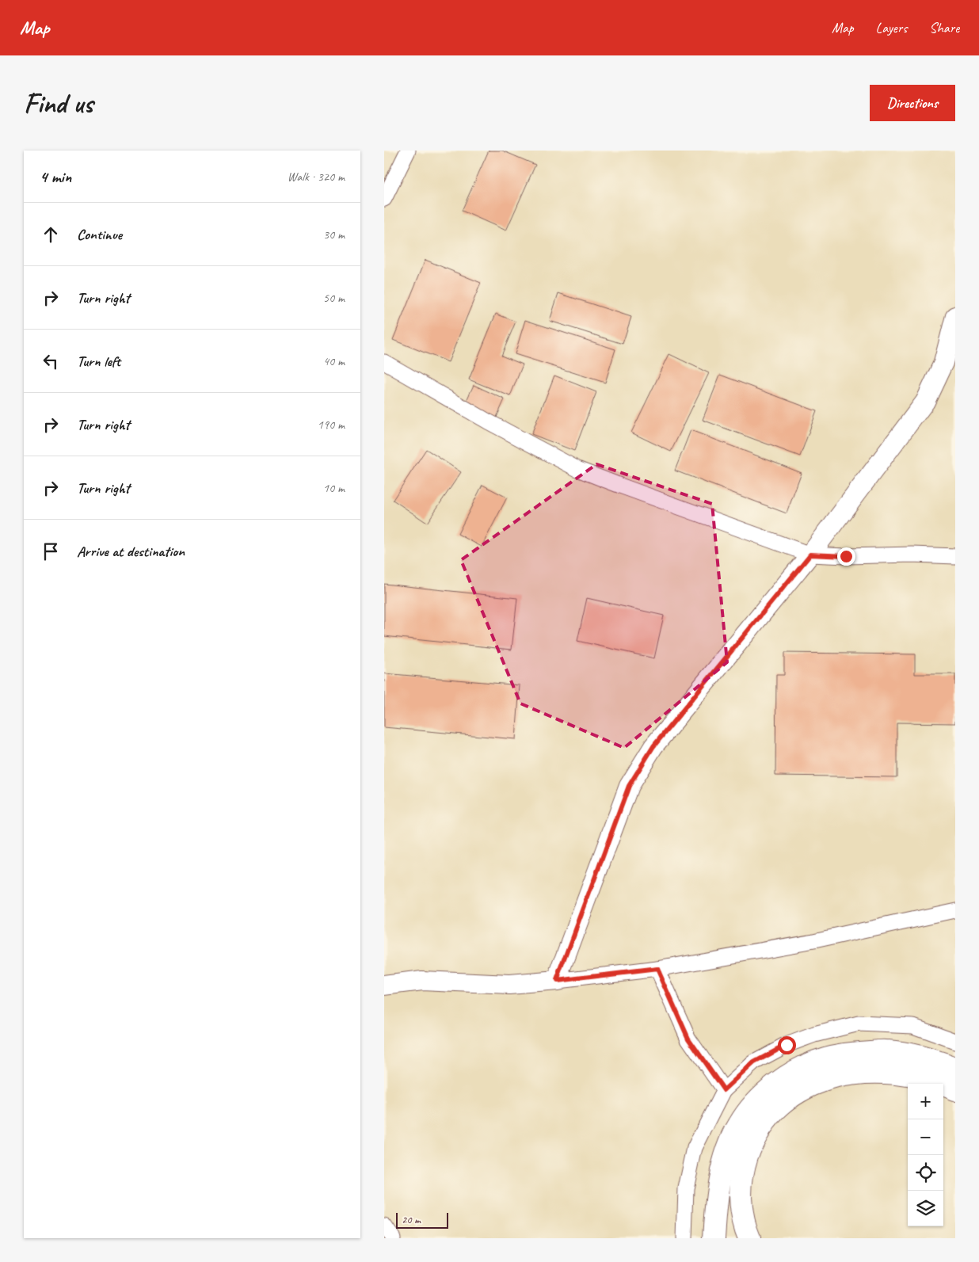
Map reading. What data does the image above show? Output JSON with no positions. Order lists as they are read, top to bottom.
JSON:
{
  "scale_bar": "20 m",
  "page": {
    "header": "Map",
    "nav": ["Map", "Layers", "Share"],
    "buttons": "Directions",
    "title": "Find us",
    "heading": ["4 min", "Walk · 320 m"],
    "list": [
      ["Continue", "30 m"],
      ["Turn right", "50 m"],
      ["Turn left", "40 m"],
      ["Turn right", "190 m"],
      ["Turn right", "10 m"],
      "Arrive at destination"
    ],
    "map_buttons": ["+", "−"],
    "scale": "20 m"
  }
}
